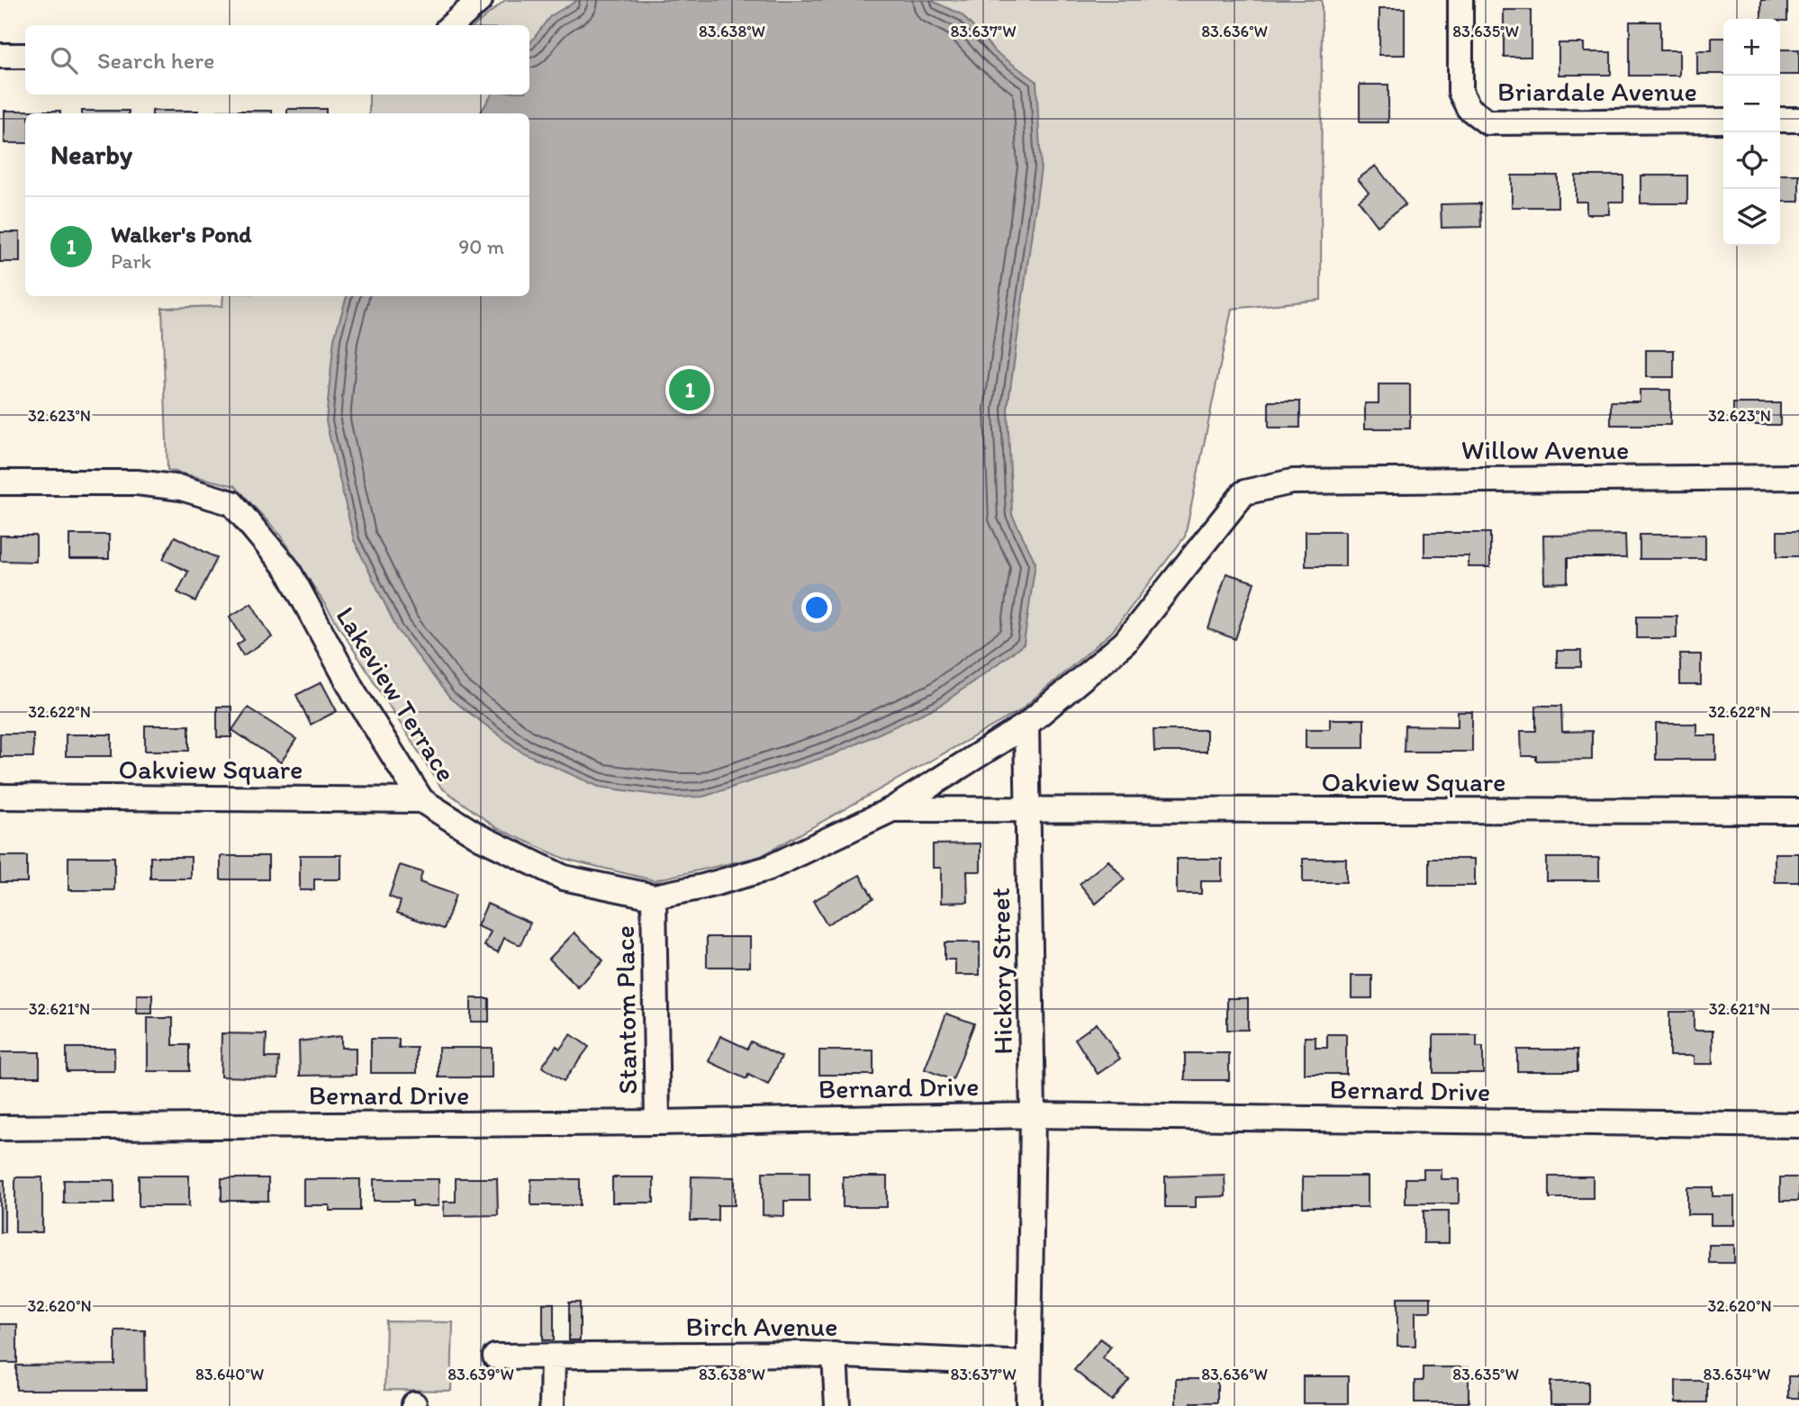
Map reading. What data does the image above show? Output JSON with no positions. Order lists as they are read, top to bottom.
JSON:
{
  "streets": {
    "street": [
      "Briardale Avenue",
      "Willow Avenue",
      "Lakeview Terrace",
      "Oakview Square",
      "Hickory Street",
      "Stantom Place",
      "Bernard Drive",
      "Birch Avenue"
    ]
  },
  "crossings": [
    ["Willow Avenue", "Lakeview Terrace"],
    ["Lakeview Terrace", "Oakview Square"],
    ["Lakeview Terrace", "Hickory Street"],
    ["Lakeview Terrace", "Stantom Place"],
    ["Oakview Square", "Hickory Street"],
    ["Hickory Street", "Bernard Drive"],
    ["Hickory Street", "Birch Avenue"],
    ["Stantom Place", "Bernard Drive"]
  ],
  "page": {
    "map_buttons": ["+", "−"],
    "search": "Search here",
    "heading": "Nearby",
    "list": [
      {
        "mark": "1",
        "name": "Walker's Pond",
        "note": "Park",
        "value": "90 m"
      }
    ],
    "pins": "1"
  },
  "coordinates": [
    "83.638°W",
    "83.637°W",
    "83.636°W",
    "83.635°W",
    "32.623°N",
    "32.622°N",
    "32.621°N",
    "32.620°N",
    "83.640°W",
    "83.639°W",
    "83.634°W"
  ]
}
